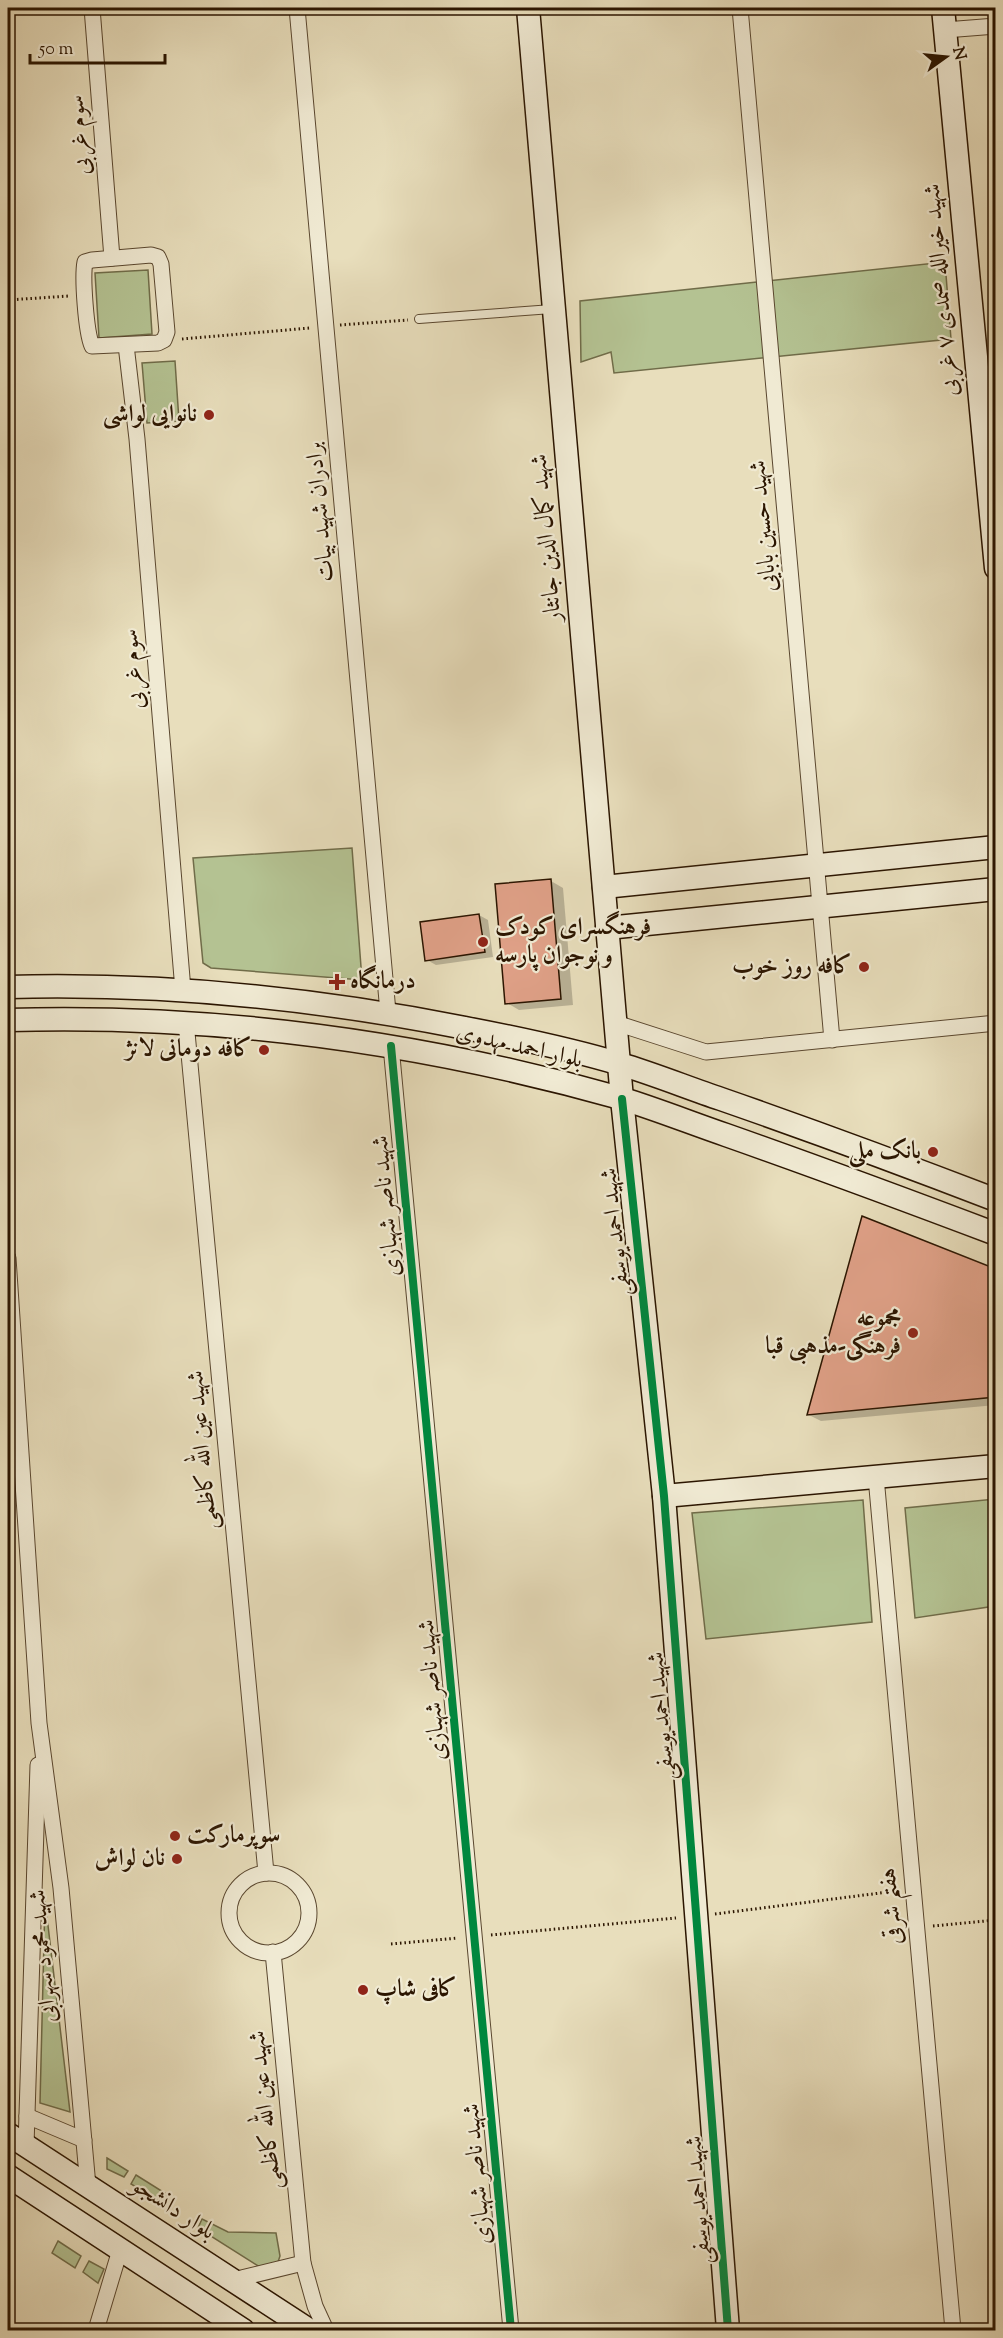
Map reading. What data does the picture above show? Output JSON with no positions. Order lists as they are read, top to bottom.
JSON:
{
  "streets": {
    "street": [
      "سوم غربی",
      "شهید خیرالله صمدی ۷ غربی",
      "برادران شهید بیات",
      "شهید حسین بابایی",
      "شهید کمال الدین جانثار",
      "بلوار احمد مهدوی",
      "شهید ناصر شهبازی",
      "شهید احمد یوسفی",
      "شهید عین الله کاظمی",
      "هفتم شرقی",
      "شهید محمود سهرابی",
      "بلوار دانشجو"
    ]
  },
  "crossings": [
    ["سوم غربی", "بلوار احمد مهدوی"],
    ["برادران شهید بیات", "بلوار احمد مهدوی"],
    ["شهید کمال الدین جانثار", "بلوار احمد مهدوی"],
    ["شهید کمال الدین جانثار", "شهید احمد یوسفی"],
    ["بلوار احمد مهدوی", "شهید ناصر شهبازی"],
    ["بلوار احمد مهدوی", "شهید احمد یوسفی"],
    ["بلوار احمد مهدوی", "شهید عین الله کاظمی"],
    ["شهید محمود سهرابی", "بلوار دانشجو"]
  ],
  "places": {
    "other": [
      "نانوایی لواشی",
      "فرهنگسرای کودک و نوجوان پارسه",
      "کافه روز خوب",
      "کافه دومانی لانژ",
      "بانک ملی",
      "مجموعه فرهنگی-مذهبی قبا",
      "سوپرمارکت",
      "نان لواش",
      "کافی شاپ"
    ],
    "health": ["درمانگاه"]
  },
  "scale_bar": "50 m",
  "north": "right"
}
